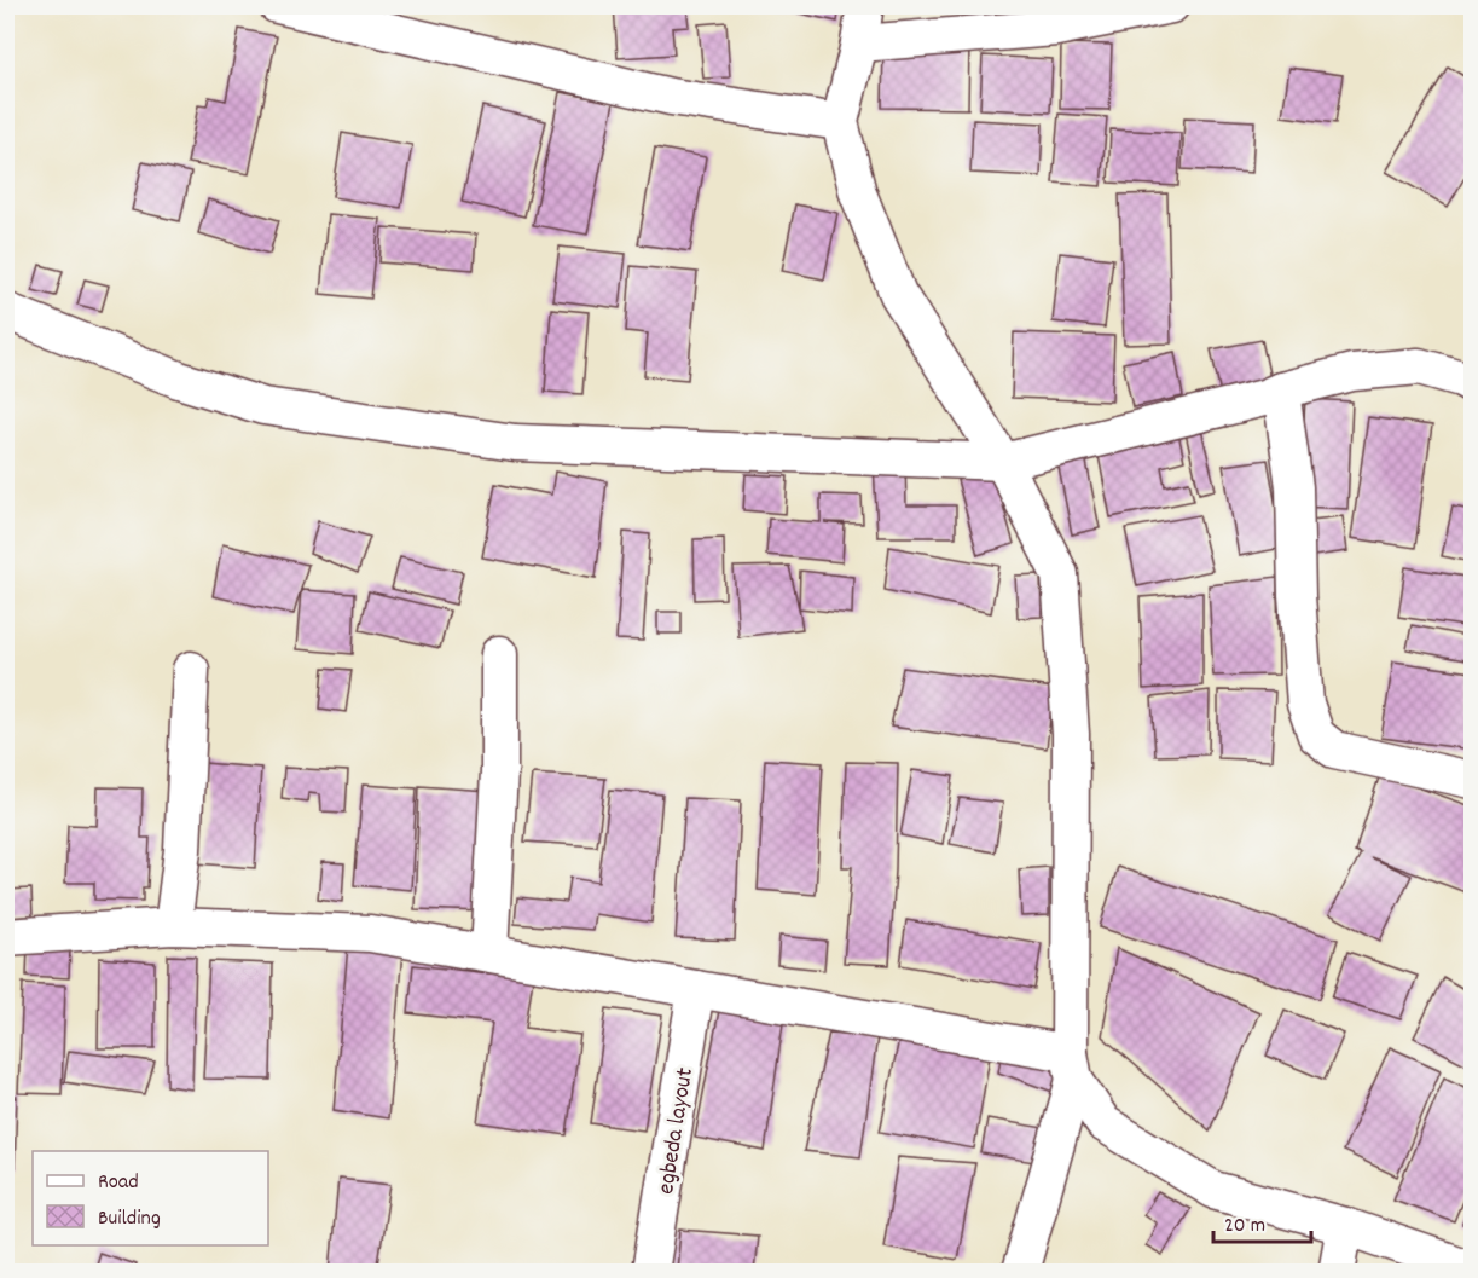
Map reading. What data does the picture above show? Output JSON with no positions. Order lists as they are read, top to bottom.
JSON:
{
  "streets": {
    "street": ["egbeda layout"]
  },
  "legend": ["Road", "Building"],
  "scale_bar": "20 m"
}
